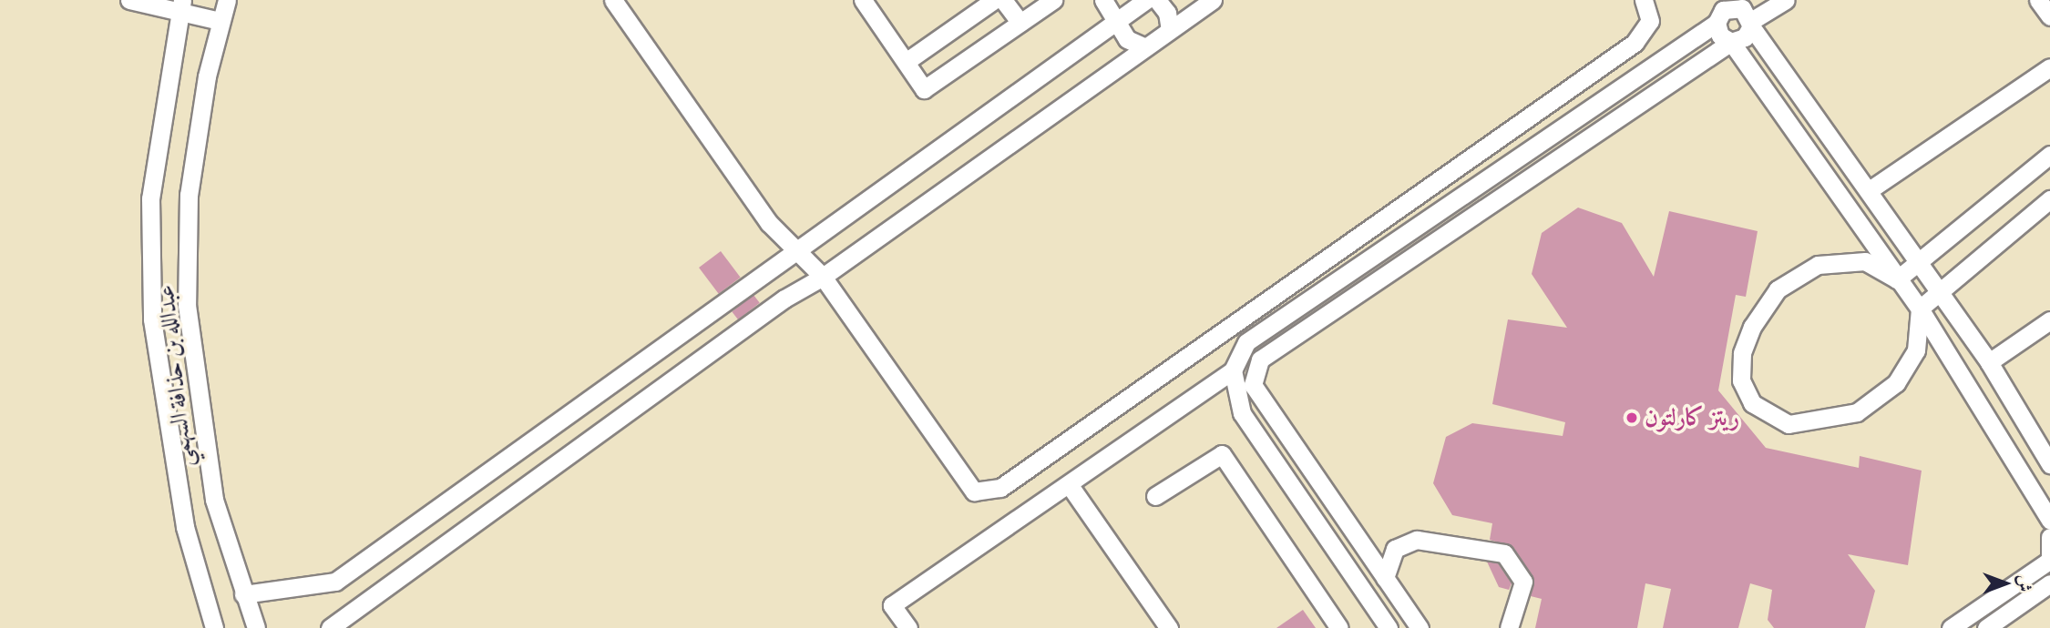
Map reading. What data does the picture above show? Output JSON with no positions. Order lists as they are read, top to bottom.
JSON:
{
  "streets": {
    "street": ["عبدالله بن حذافة السهمي"]
  },
  "places": ["ريتز كارلتون"],
  "north": "right"
}
